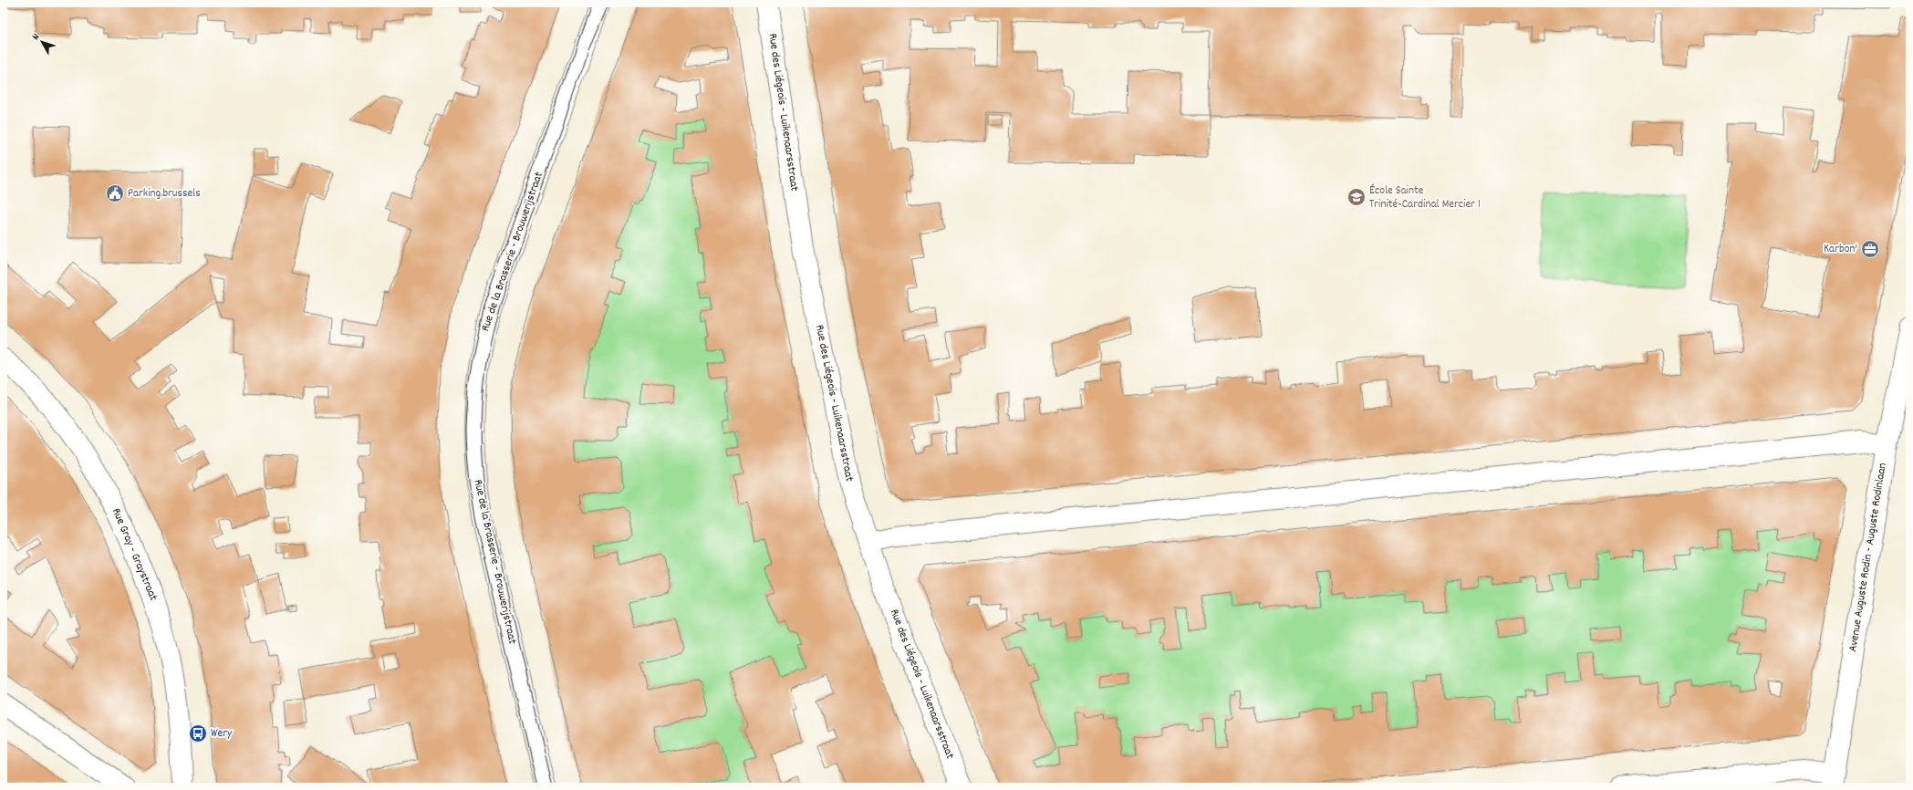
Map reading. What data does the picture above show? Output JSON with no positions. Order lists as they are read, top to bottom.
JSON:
{
  "streets": {
    "street": [
      "Rue des Liégeois - Luikenaarsstraat",
      "Rue de la Brasserie - Brouwerijstraat",
      "Rue Gray - Graystraat",
      "Avenue Auguste Rodin - Auguste Rodinlaan"
    ]
  },
  "places": {
    "public building": ["Parking.brussels"],
    "school or university": ["École Sainte Trinité-Cardinal Mercier 1"],
    "office": ["Karbon'"],
    "bus stop": ["Wery"]
  },
  "north": "top left"
}
